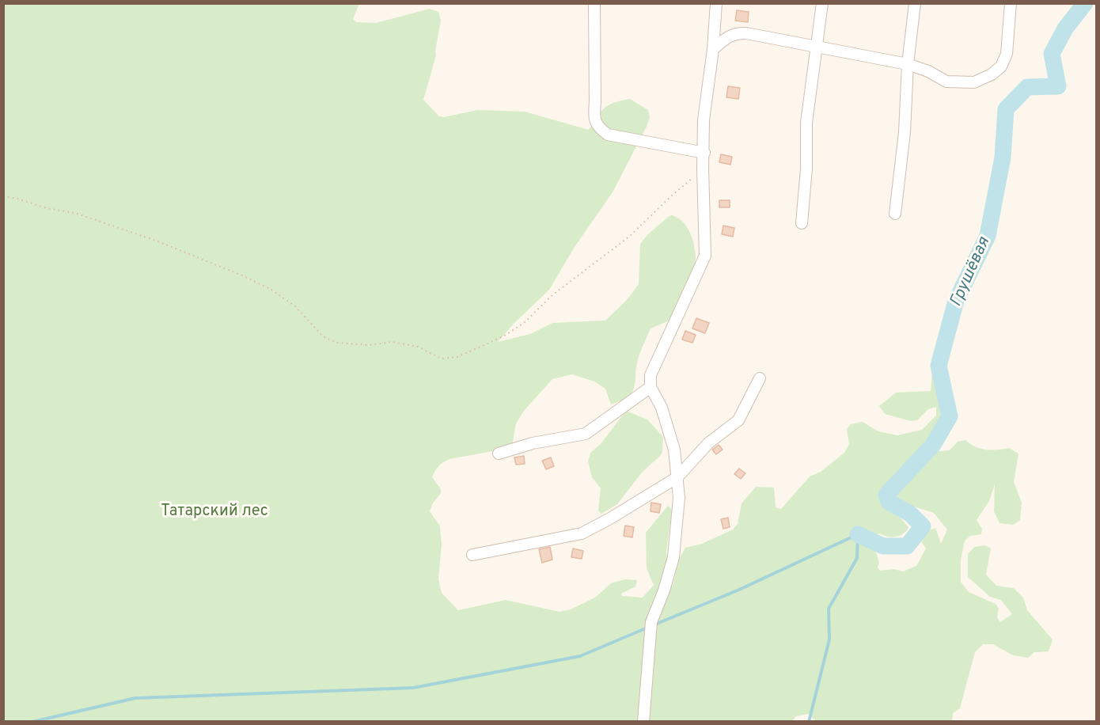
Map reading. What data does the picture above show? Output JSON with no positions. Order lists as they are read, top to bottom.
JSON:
{
  "water": ["Грушёвая"],
  "parks": ["Татарский лес"]
}
